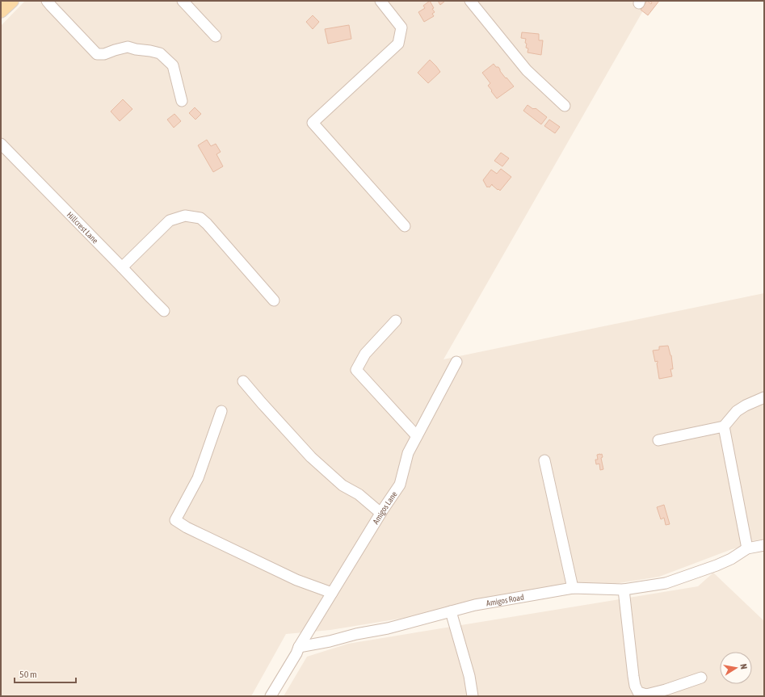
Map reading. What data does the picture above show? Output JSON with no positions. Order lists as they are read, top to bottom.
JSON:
{
  "streets": {
    "street": ["Hillcrest Lane", "Amigos Lane", "Amigos Road"]
  },
  "crossings": [
    ["Amigos Lane", "Amigos Road"]
  ],
  "scale_bar": "50 m",
  "north": "right"
}
